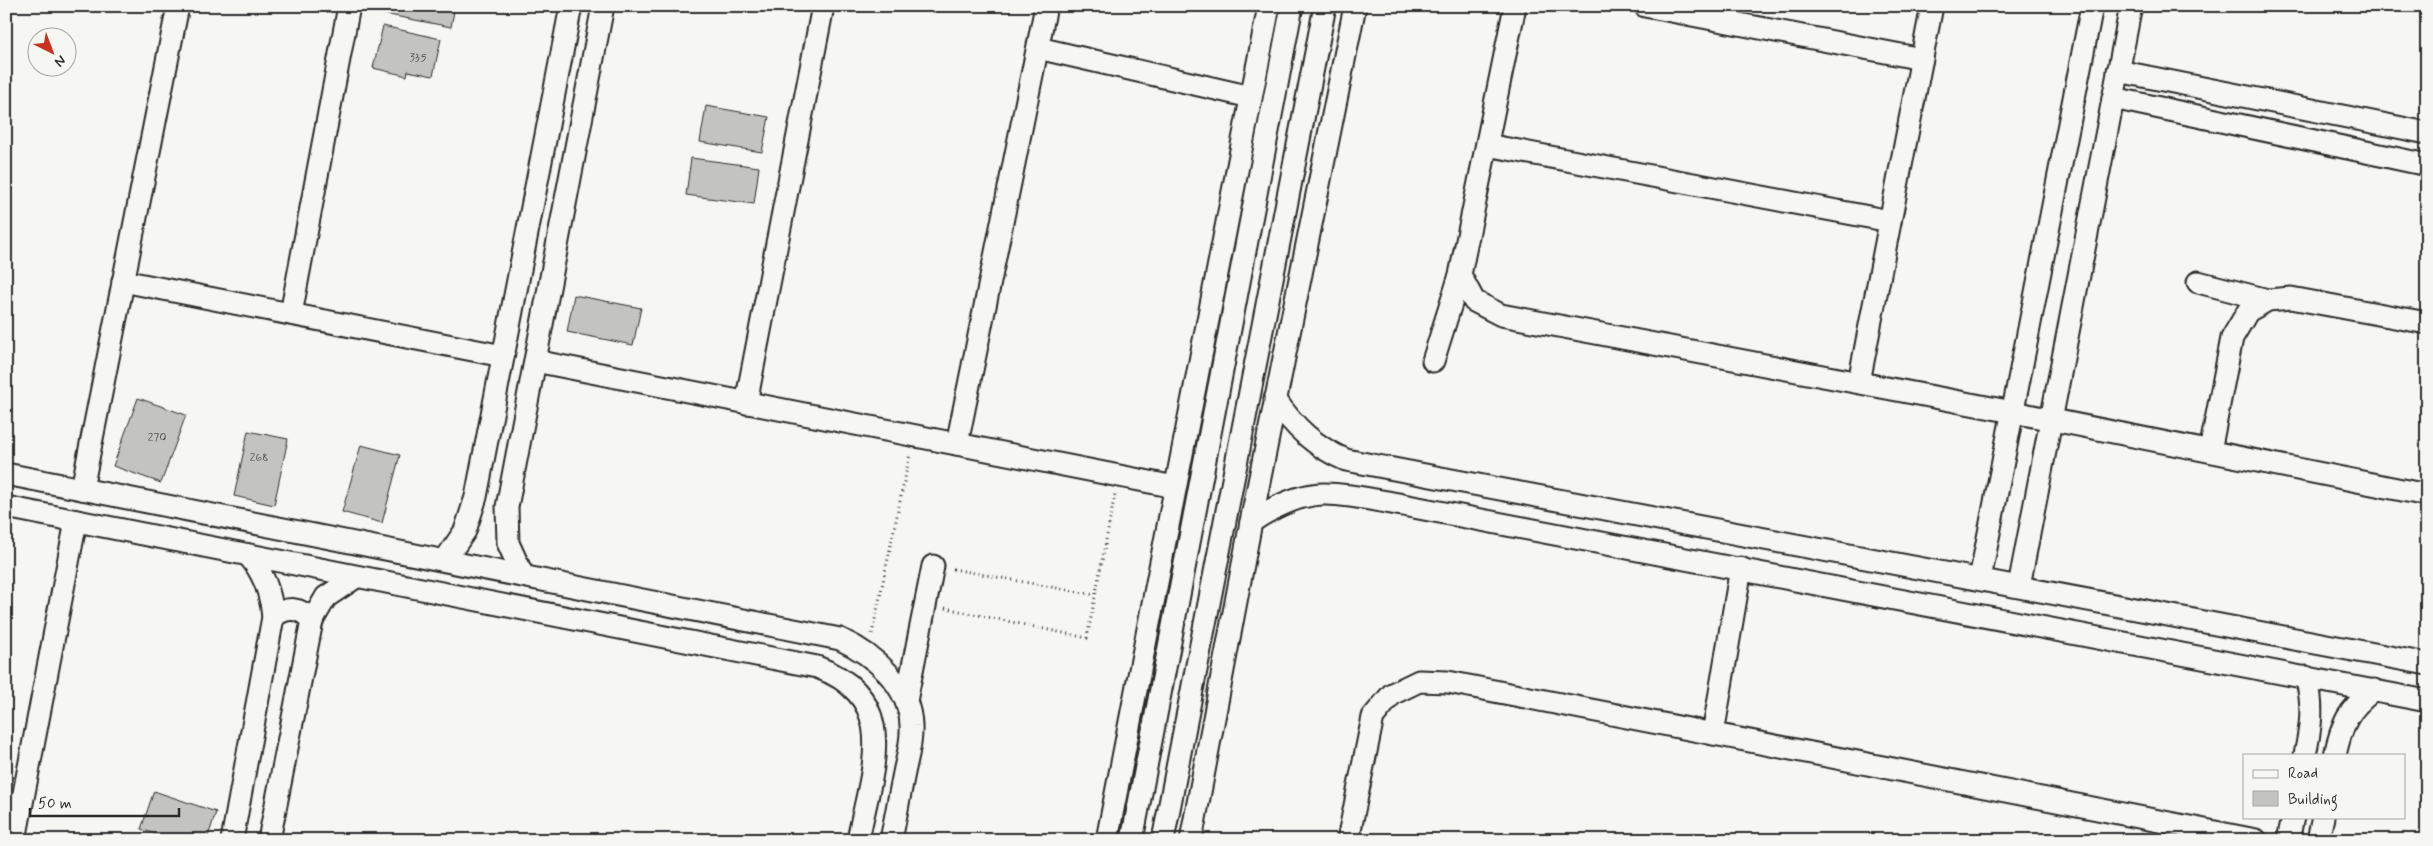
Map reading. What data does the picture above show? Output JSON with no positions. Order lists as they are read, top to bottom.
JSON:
{
  "house_numbers": ["335", "270", "268"],
  "legend": ["Road", "Building"],
  "scale_bar": "50 m",
  "north": "bottom right"
}
